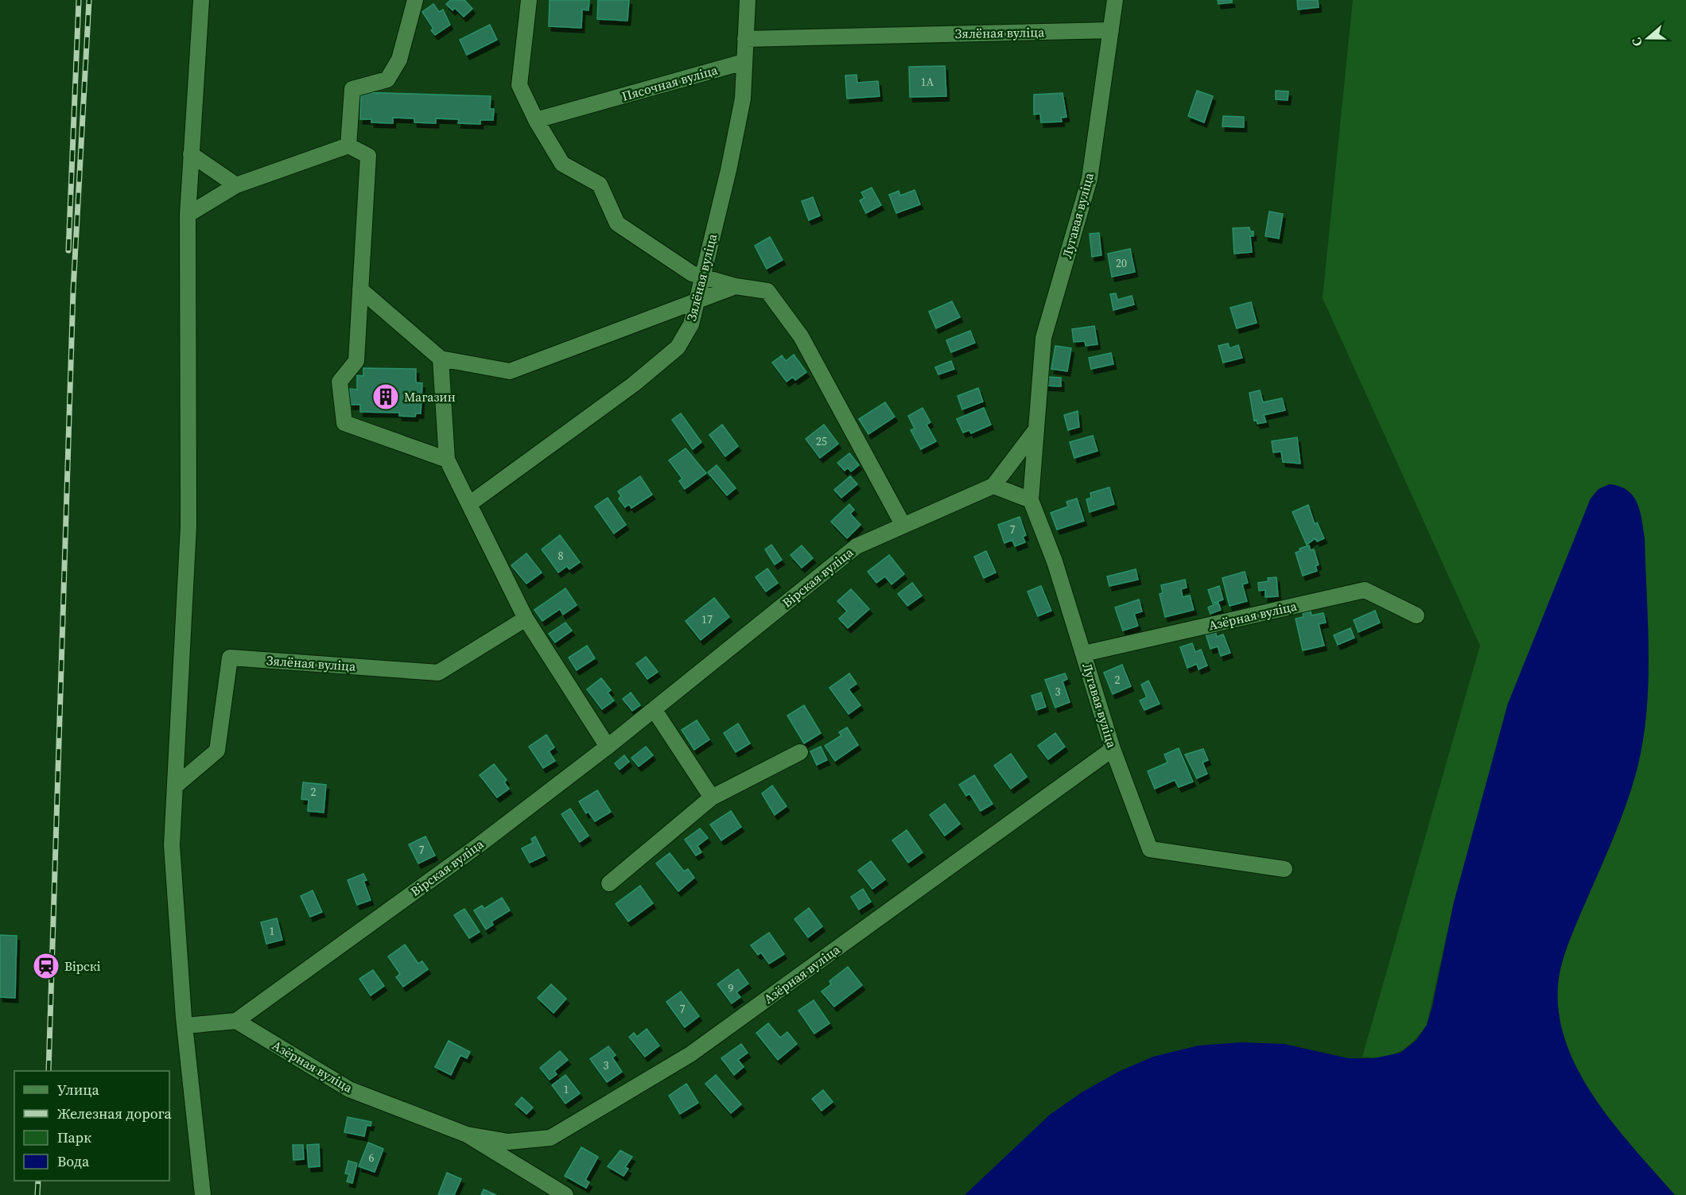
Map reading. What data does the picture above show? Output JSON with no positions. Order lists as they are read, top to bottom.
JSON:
{
  "streets": {
    "street": [
      "Зялёная вуліца",
      "Пясочная вуліца",
      "Лугавая вуліца",
      "Вірская вуліца",
      "Азёрная вуліца"
    ]
  },
  "crossings": [
    ["Зялёная вуліца", "Пясочная вуліца"],
    ["Зялёная вуліца", "Лугавая вуліца"],
    ["Лугавая вуліца", "Азёрная вуліца"],
    ["Вірская вуліца", "Азёрная вуліца"]
  ],
  "places": {
    "building": ["Магазин"],
    "station": ["Вірскі"]
  },
  "house_numbers": [
    "1А",
    "20",
    "25",
    "7",
    "8",
    "17",
    "2",
    "3",
    "2",
    "7",
    "1",
    "9",
    "7",
    "3",
    "1",
    "6"
  ],
  "legend": [
    "Улица",
    "Железная дорога",
    "Парк",
    "Вода"
  ],
  "north": "left"
}
